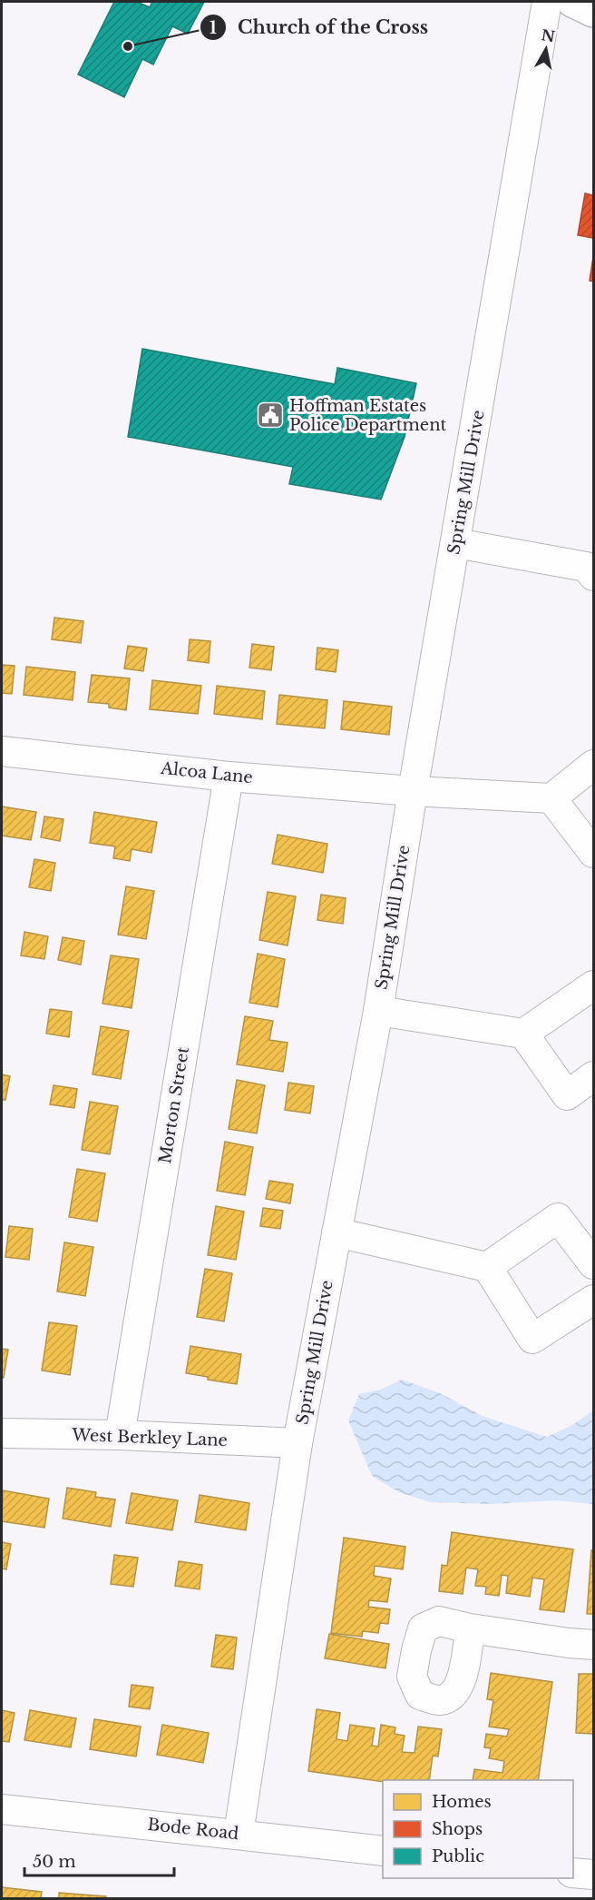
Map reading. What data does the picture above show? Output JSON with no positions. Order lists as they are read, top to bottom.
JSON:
{
  "streets": {
    "street": [
      "Spring Mill Drive",
      "Alcoa Lane",
      "Morton Street",
      "West Berkley Lane",
      "Bode Road"
    ]
  },
  "crossings": [
    ["Spring Mill Drive", "Alcoa Lane"],
    ["Spring Mill Drive", "West Berkley Lane"],
    ["Spring Mill Drive", "Bode Road"],
    ["Alcoa Lane", "Morton Street"],
    ["Morton Street", "West Berkley Lane"]
  ],
  "places": {
    "other": ["Church of the Cross"],
    "public building": ["Hoffman Estates Police Department"]
  },
  "legend": ["Homes", "Shops", "Public"],
  "scale_bar": "50 m",
  "north": "top"
}
